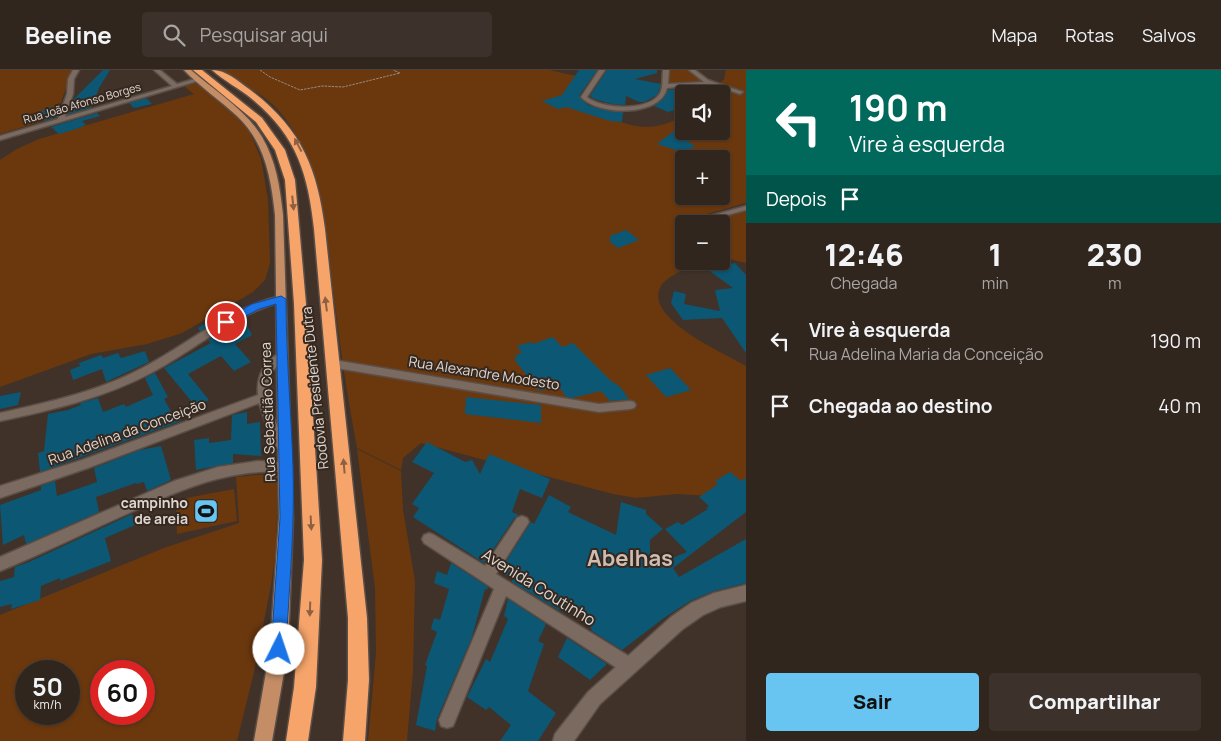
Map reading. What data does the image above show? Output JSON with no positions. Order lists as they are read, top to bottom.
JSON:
{
  "streets": {
    "highway": ["Rodovia Presidente Dutra"],
    "main road": ["Rua Sebastião Correa"],
    "street": [
      "Rua João Afonso Borges",
      "Rua Alexandre Modesto",
      "Rua Adelina da Conceição",
      "Avenida Coutinho"
    ]
  },
  "crossings": [
    ["Rua João Afonso Borges", "Rodovia Presidente Dutra"],
    ["Rua João Afonso Borges", "Rua Sebastião Correa"],
    ["Rua Alexandre Modesto", "Rodovia Presidente Dutra"],
    ["Rodovia Presidente Dutra", "Rua Sebastião Correa"]
  ],
  "districts": ["Abelhas"],
  "places": {
    "sports": ["campinho de areia"]
  },
  "page": {
    "header": "Beeline",
    "search": "Pesquisar aqui",
    "nav": ["Mapa", "Rotas", "Salvos"],
    "turn": ["190 m", "Vire à esquerda"],
    "map_buttons": ["+", "−"],
    "then": "Depois",
    "eta": [
      "12:46",
      "Chegada",
      "1",
      "min",
      "230",
      "m"
    ],
    "list": [
      {
        "name": "Vire à esquerda",
        "note": "Rua Adelina Maria da Conceição",
        "value": "190 m"
      },
      {
        "name": "Chegada ao destino",
        "value": "40 m"
      }
    ],
    "speed": "50 km/h",
    "limit": "60",
    "buttons": ["Sair", "Compartilhar"]
  }
}
